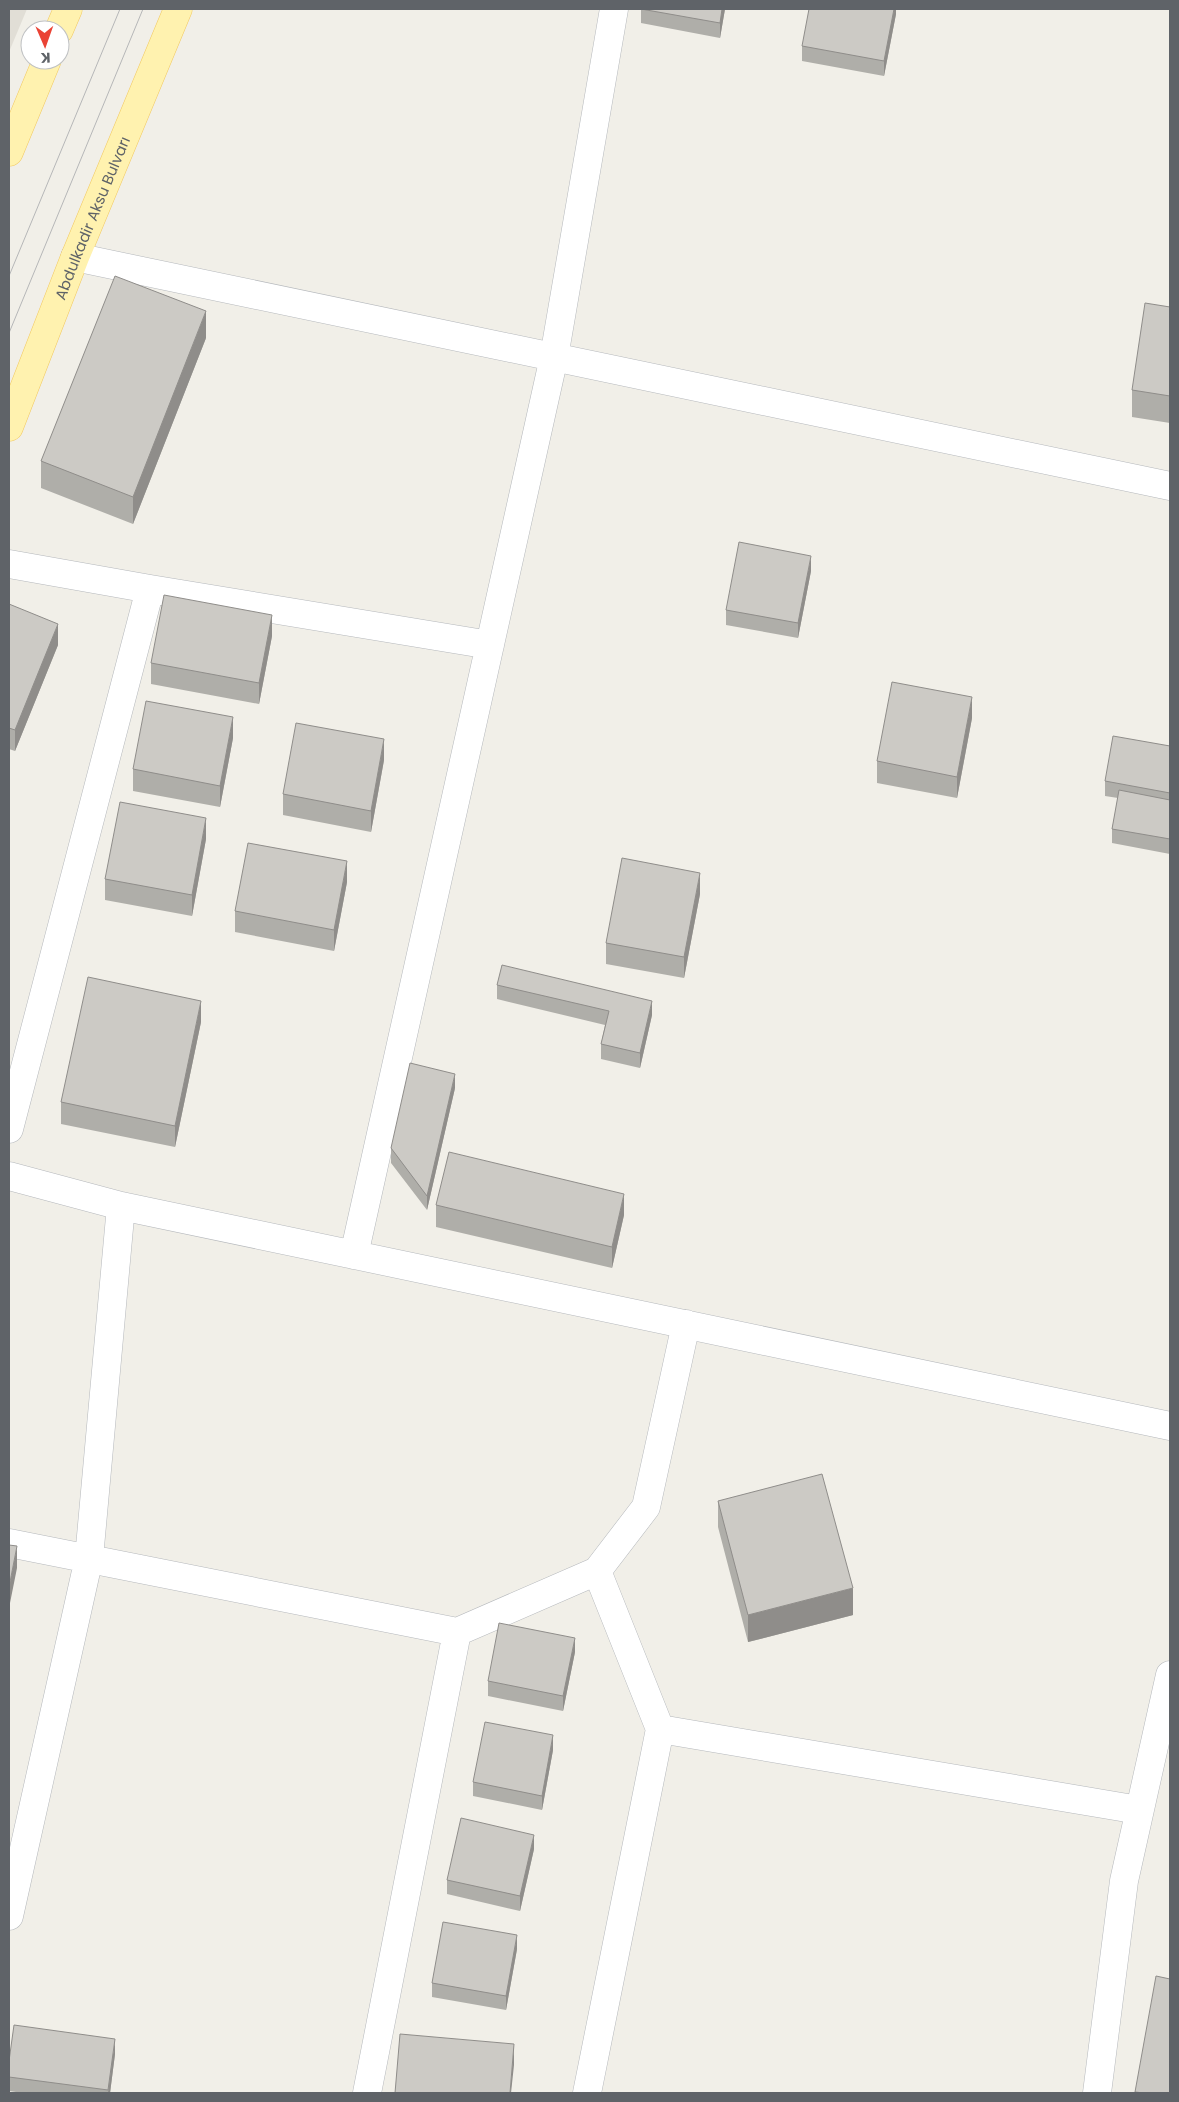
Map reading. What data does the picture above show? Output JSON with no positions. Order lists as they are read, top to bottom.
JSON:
{
  "streets": {
    "main road": ["Abdulkadir Aksu Bulvarı"]
  },
  "north": "bottom"
}
